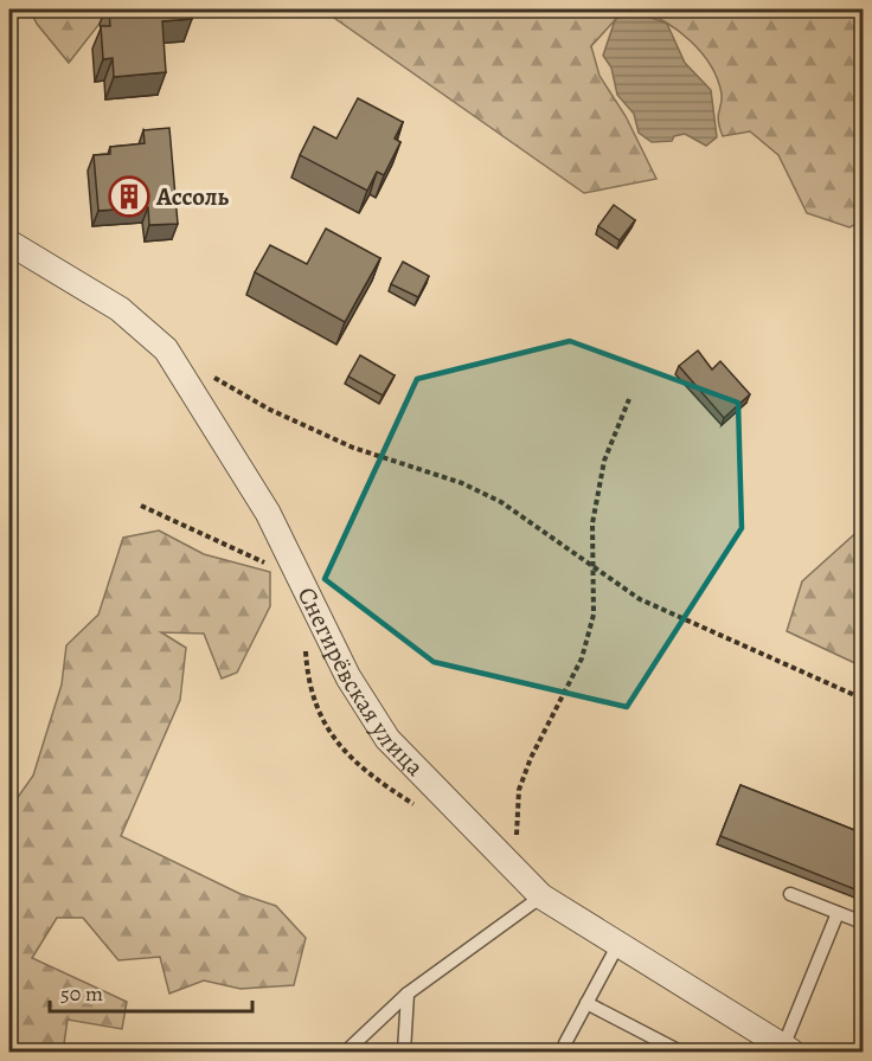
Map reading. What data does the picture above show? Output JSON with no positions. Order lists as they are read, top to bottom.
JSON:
{
  "streets": {
    "street": ["Снегирёвская улица"]
  },
  "places": {
    "building": ["Ассоль"]
  },
  "scale_bar": "50 m"
}
